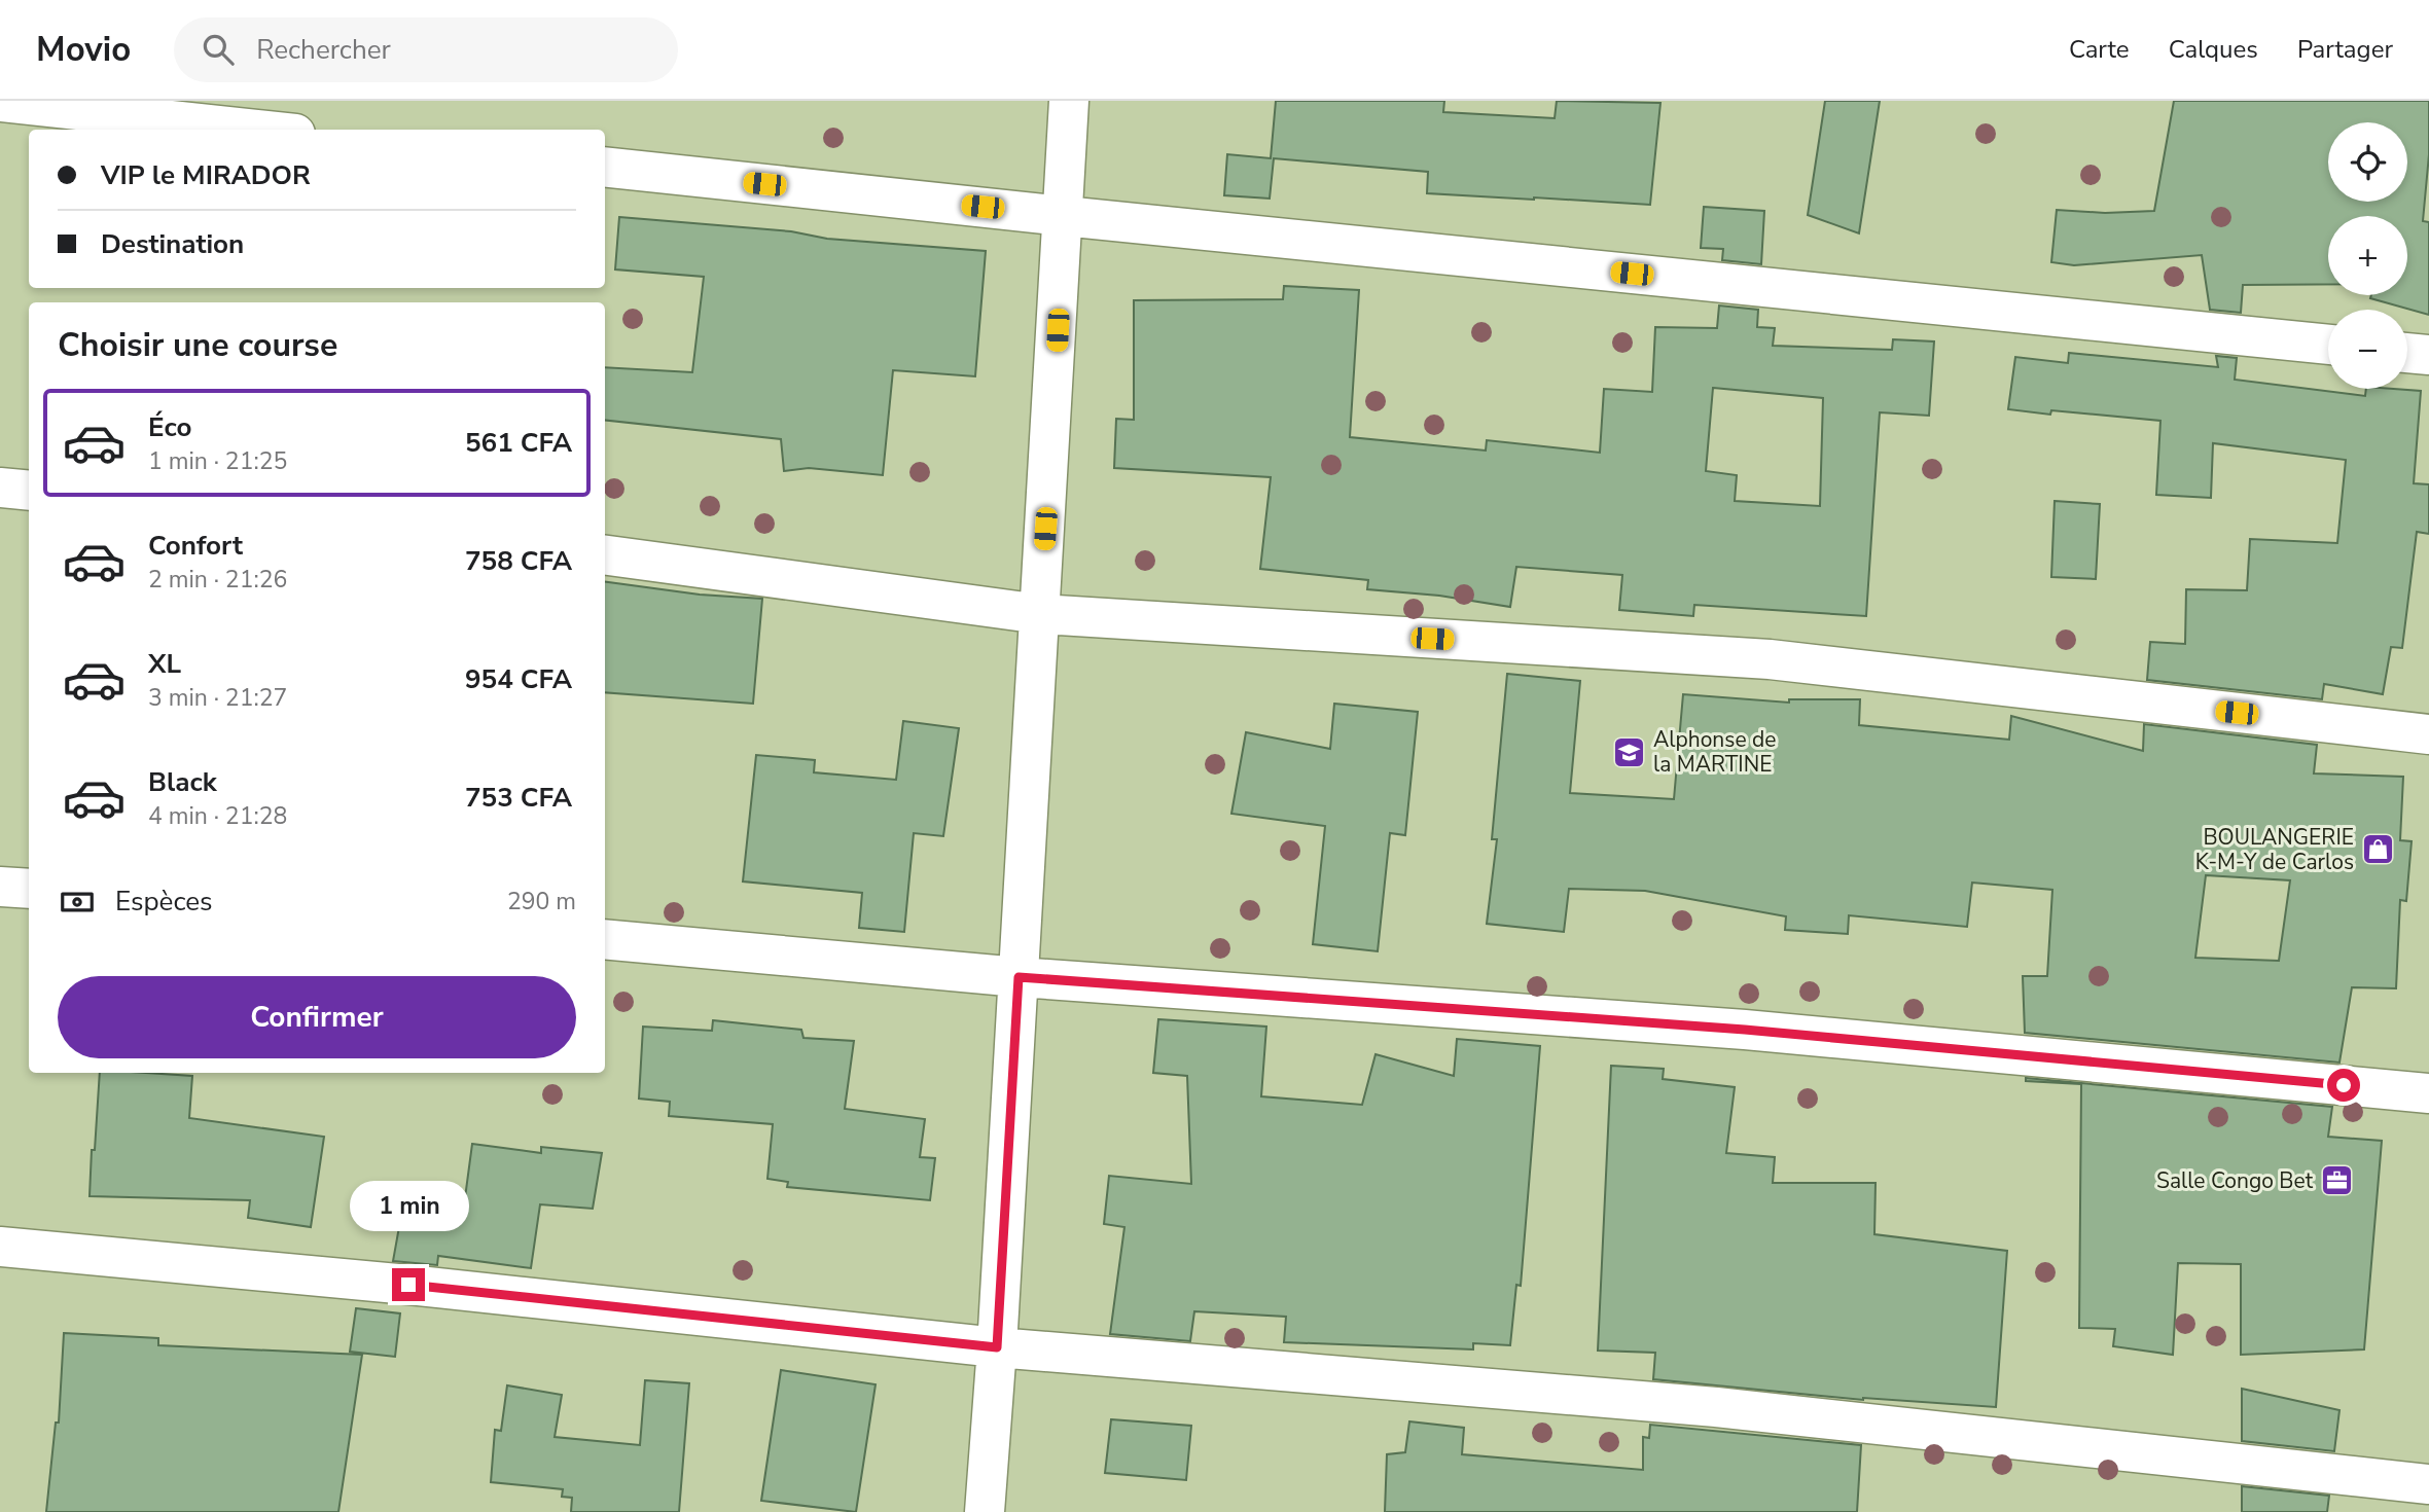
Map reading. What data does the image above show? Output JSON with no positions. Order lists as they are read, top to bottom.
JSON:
{
  "places": {
    "school or university": ["Alphonse de la MARTINE"],
    "shop": ["BOULANGERIE K-M-Y de Carlos"],
    "office": ["Salle Congo Bet"]
  },
  "page": {
    "header": "Movio",
    "search": "Rechercher",
    "nav": ["Carte", "Calques", "Partager"],
    "map_buttons": ["+", "−"],
    "banner": ["VIP le MIRADOR", "Destination"],
    "heading": "Choisir une course",
    "list": [
      {
        "name": "Éco",
        "note": "1 min · 21:25",
        "value": "561 CFA"
      },
      {
        "name": "Confort",
        "note": "2 min · 21:26",
        "value": "758 CFA"
      },
      {
        "name": "XL",
        "note": "3 min · 21:27",
        "value": "954 CFA"
      },
      {
        "name": "Black",
        "note": "4 min · 21:28",
        "value": "753 CFA"
      }
    ],
    "pay": ["Espèces", "290 m"],
    "buttons": "Confirmer",
    "bubble": "1 min"
  }
}
